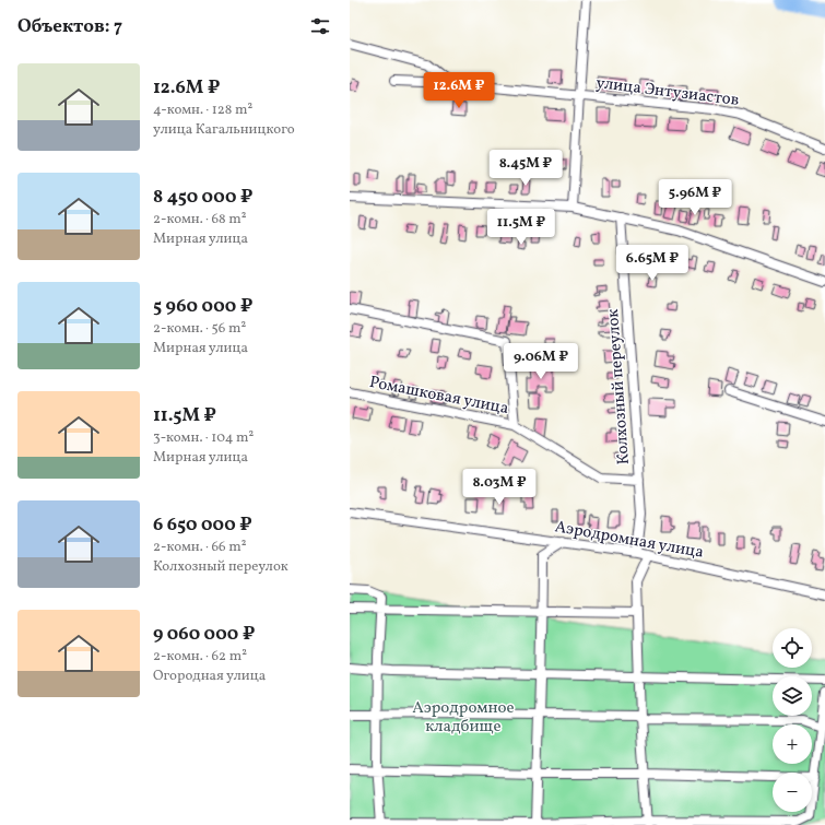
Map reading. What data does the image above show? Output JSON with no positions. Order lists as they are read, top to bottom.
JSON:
{
  "streets": {
    "street": [
      "улица Энтузиастов",
      "Колхозный переулок",
      "Ромашковая улица",
      "Аэродромная улица"
    ]
  },
  "crossings": [
    ["Колхозный переулок", "Ромашковая улица"],
    ["Колхозный переулок", "Аэродромная улица"]
  ],
  "parks": ["Аэродромное кладбище"],
  "page": {
    "heading": "Объектов: 7",
    "list": [
      {
        "name": "12.6M ₽",
        "note": "4-комн. · 128 m² · улица Кагальницкого"
      },
      {
        "name": "8 450 000 ₽",
        "note": "2-комн. · 68 m² · Мирная улица"
      },
      {
        "name": "5 960 000 ₽",
        "note": "2-комн. · 56 m² · Мирная улица"
      },
      {
        "name": "11.5M ₽",
        "note": "3-комн. · 104 m² · Мирная улица"
      },
      {
        "name": "6 650 000 ₽",
        "note": "2-комн. · 66 m² · Колхозный переулок"
      },
      {
        "name": "9 060 000 ₽",
        "note": "2-комн. · 62 m² · Огородная улица"
      }
    ],
    "price": [
      "12.6M ₽",
      "8.45M ₽",
      "5.96M ₽",
      "11.5M ₽",
      "6.65M ₽",
      "9.06M ₽",
      "8.03M ₽"
    ],
    "map_buttons": ["+", "−"]
  }
}
